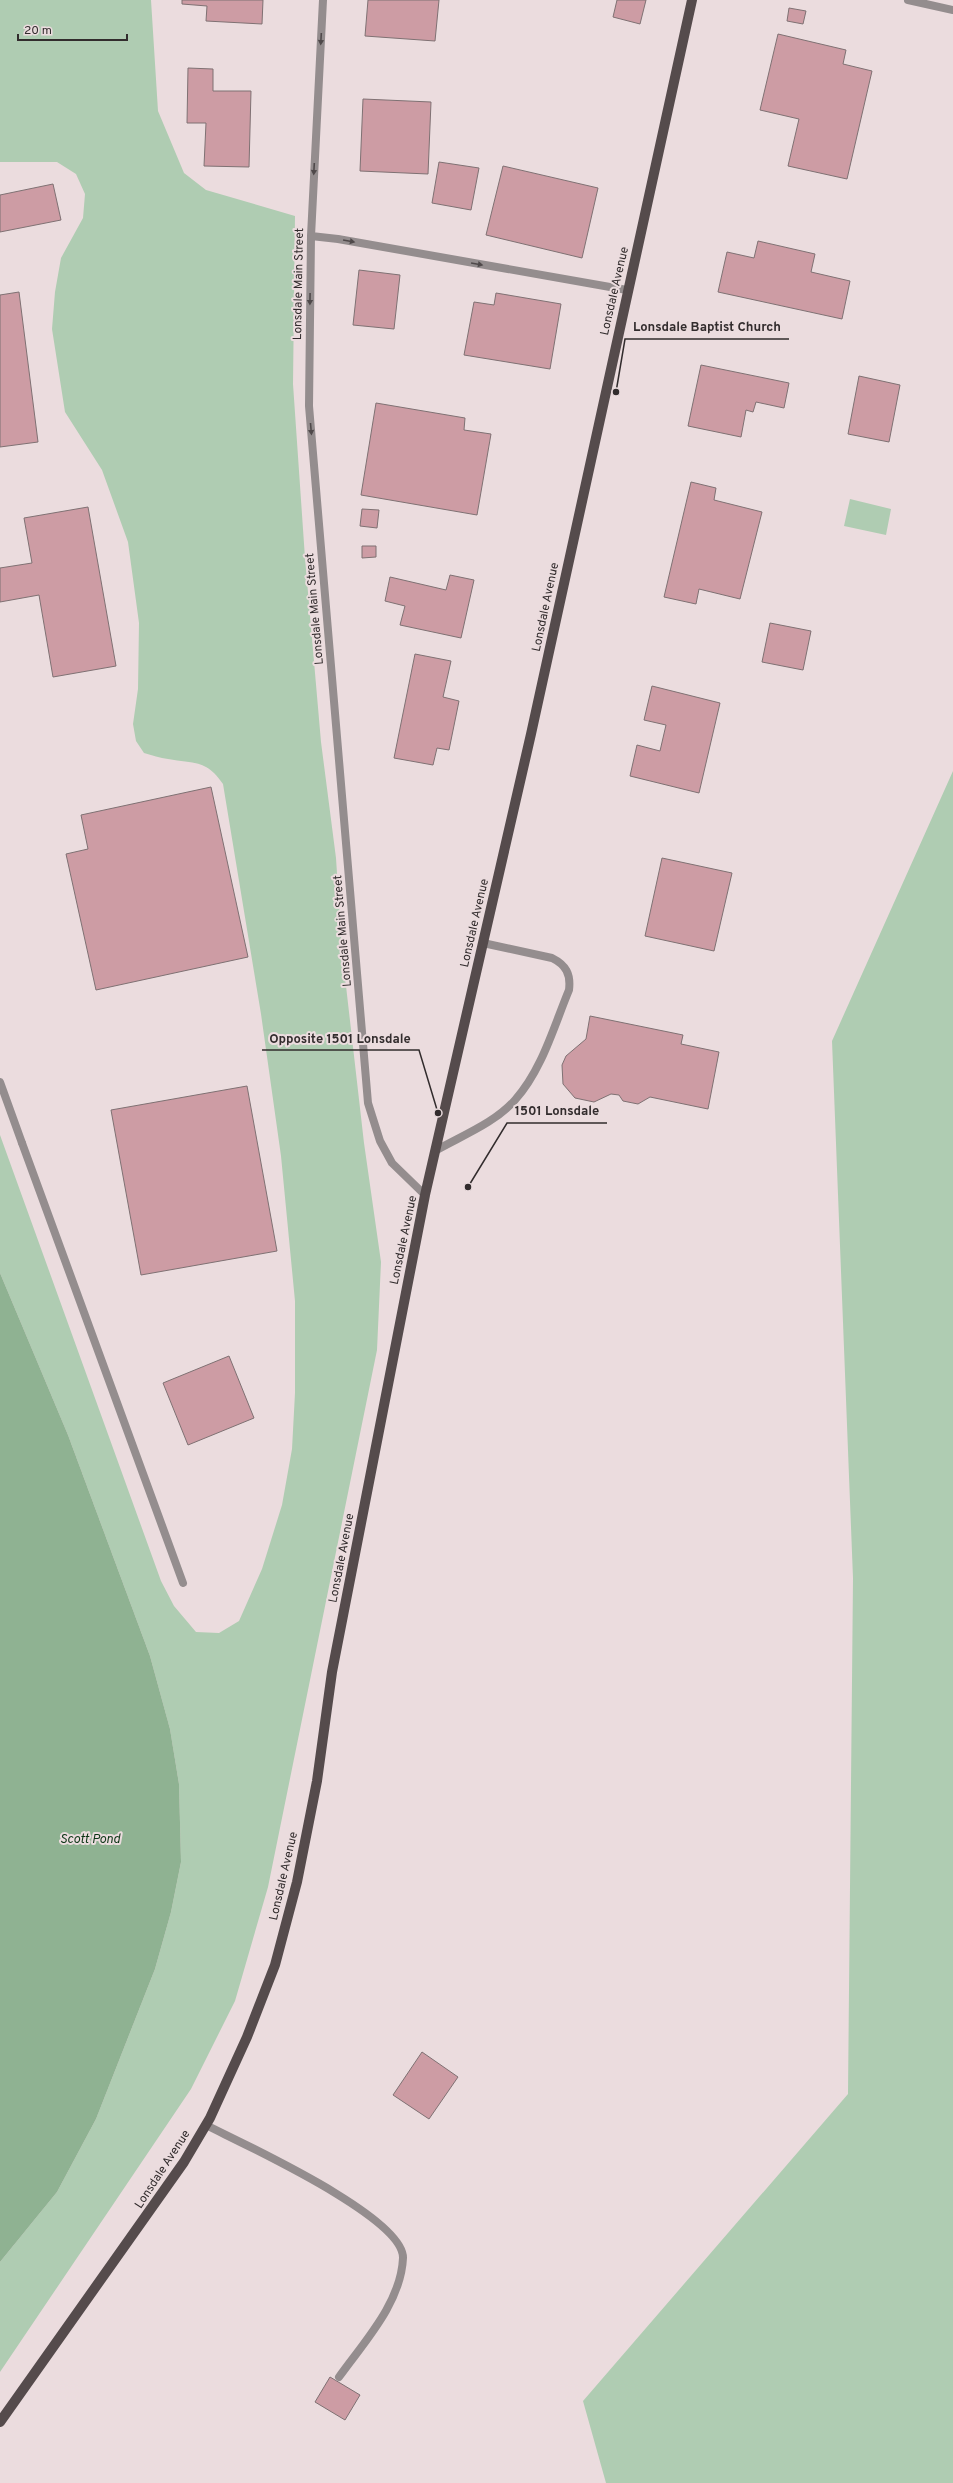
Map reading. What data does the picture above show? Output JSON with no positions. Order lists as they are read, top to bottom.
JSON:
{
  "streets": {
    "main road": ["Lonsdale Avenue"],
    "street": ["Lonsdale Main Street"]
  },
  "crossings": [
    ["Lonsdale Main Street", "Lonsdale Avenue"]
  ],
  "one_way": ["Lonsdale Main Street"],
  "water": ["Scott Pond"],
  "places": ["Lonsdale Baptist Church", "Opposite 1501 Lonsdale", "1501 Lonsdale"],
  "scale_bar": "20 m"
}
